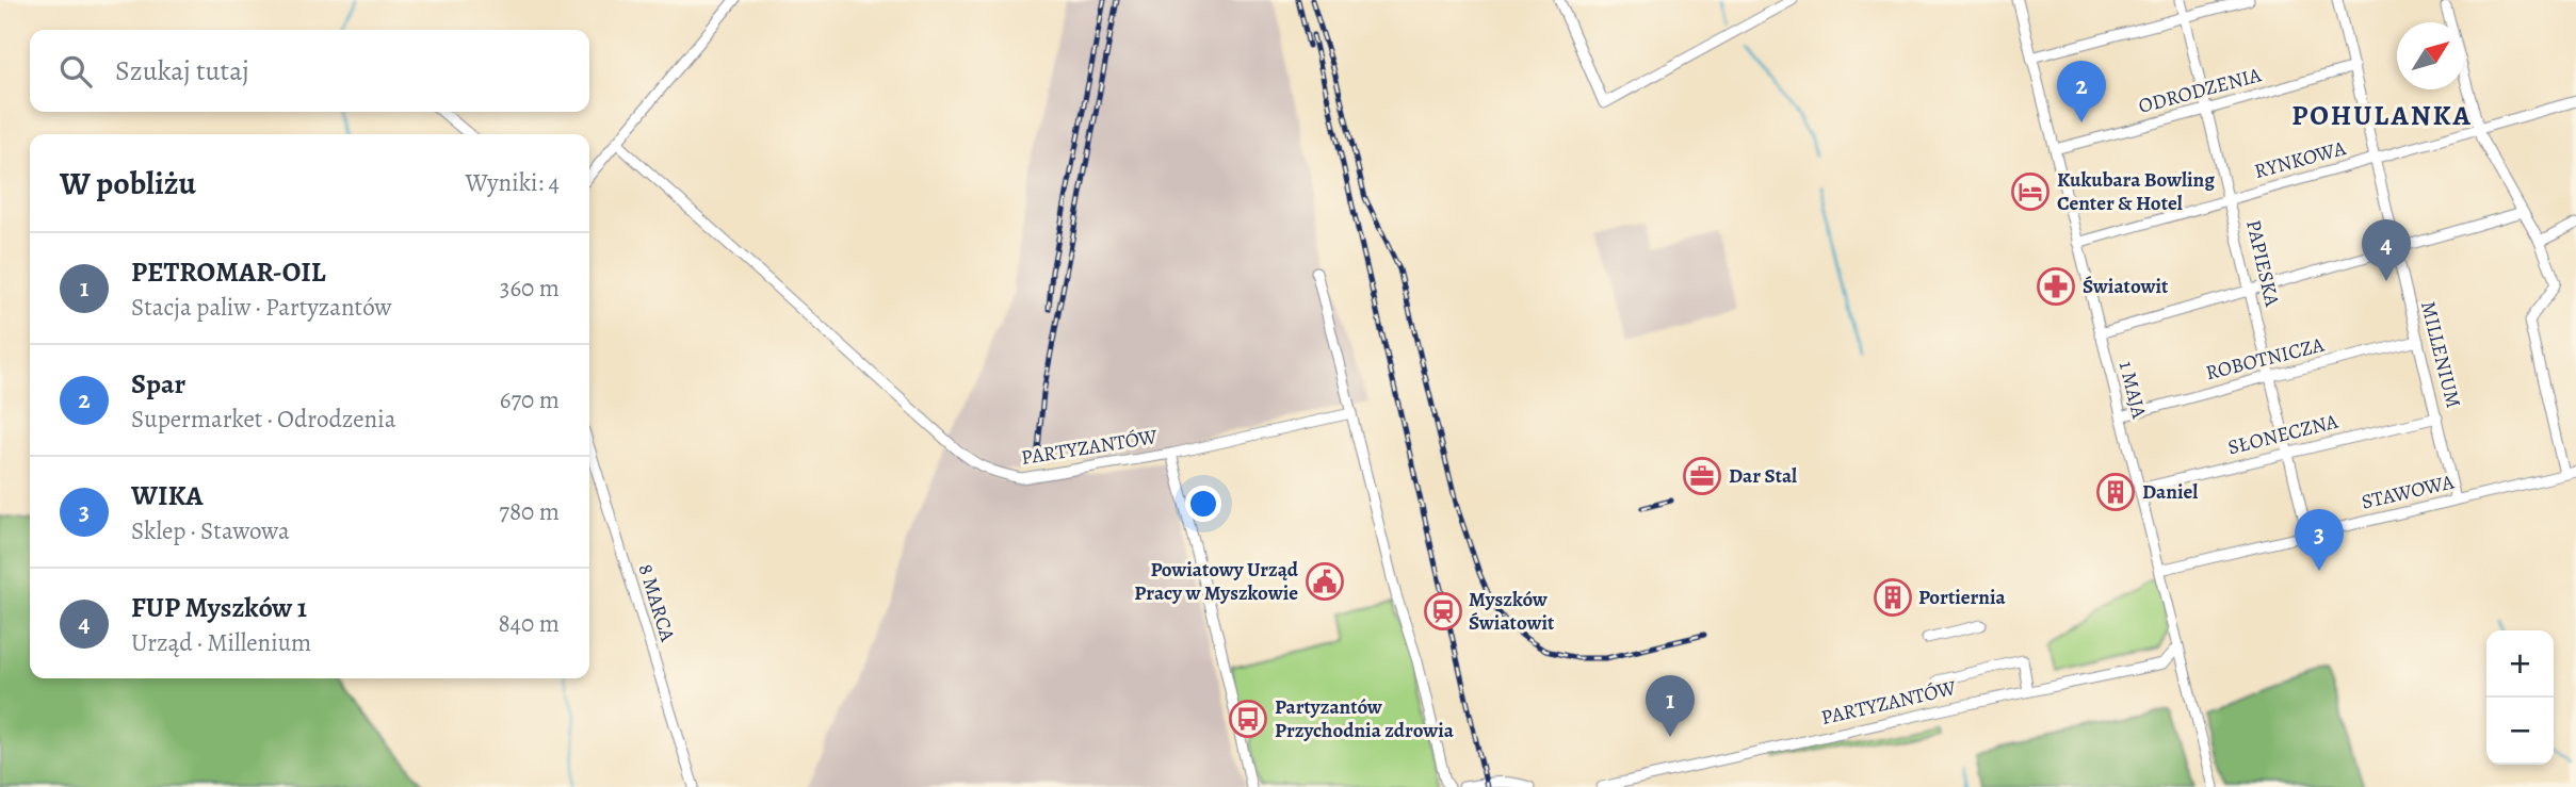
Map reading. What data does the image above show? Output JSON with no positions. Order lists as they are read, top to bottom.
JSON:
{
  "streets": {
    "street": [
      "ODRODZENIA",
      "RYNKOWA",
      "PAPIESKA",
      "MILLENIUM",
      "ROBOTNICZA",
      "1 MAJA",
      "SŁONECZNA",
      "PARTYZANTÓW",
      "STAWOWA",
      "8 MARCA"
    ]
  },
  "crossings": [
    ["ODRODZENIA", "PAPIESKA"],
    ["ODRODZENIA", "MILLENIUM"],
    ["ODRODZENIA", "1 MAJA"],
    ["RYNKOWA", "PAPIESKA"],
    ["RYNKOWA", "MILLENIUM"],
    ["RYNKOWA", "1 MAJA"],
    ["PAPIESKA", "ROBOTNICZA"],
    ["PAPIESKA", "SŁONECZNA"],
    ["PAPIESKA", "STAWOWA"],
    ["MILLENIUM", "ROBOTNICZA"],
    ["MILLENIUM", "SŁONECZNA"],
    ["MILLENIUM", "STAWOWA"],
    ["ROBOTNICZA", "1 MAJA"],
    ["1 MAJA", "SŁONECZNA"],
    ["1 MAJA", "PARTYZANTÓW"],
    ["1 MAJA", "STAWOWA"]
  ],
  "districts": ["POHULANKA"],
  "places": {
    "hotel": ["Kukubara Bowling Center & Hotel"],
    "pharmacy": ["Światowit"],
    "office": ["Dar Stal"],
    "building": ["Daniel", "Portiernia"],
    "public building": ["Powiatowy Urząd Pracy w Myszkowie"],
    "station": ["Myszków Światowit"],
    "bus stop": ["Partyzantów Przychodnia zdrowia"]
  },
  "north": "top right",
  "page": {
    "search": "Szukaj tutaj",
    "pins": [
      "2",
      "4",
      "3",
      "1"
    ],
    "heading": ["W pobliżu", "Wyniki: 4"],
    "list": [
      {
        "mark": "1",
        "name": "PETROMAR-OIL",
        "note": "Stacja paliw · Partyzantów",
        "value": "360 m"
      },
      {
        "mark": "2",
        "name": "Spar",
        "note": "Supermarket · Odrodzenia",
        "value": "670 m"
      },
      {
        "mark": "3",
        "name": "WIKA",
        "note": "Sklep · Stawowa",
        "value": "780 m"
      },
      {
        "mark": "4",
        "name": "FUP Myszków 1",
        "note": "Urząd · Millenium",
        "value": "840 m"
      }
    ],
    "map_buttons": ["+", "−"]
  }
}
